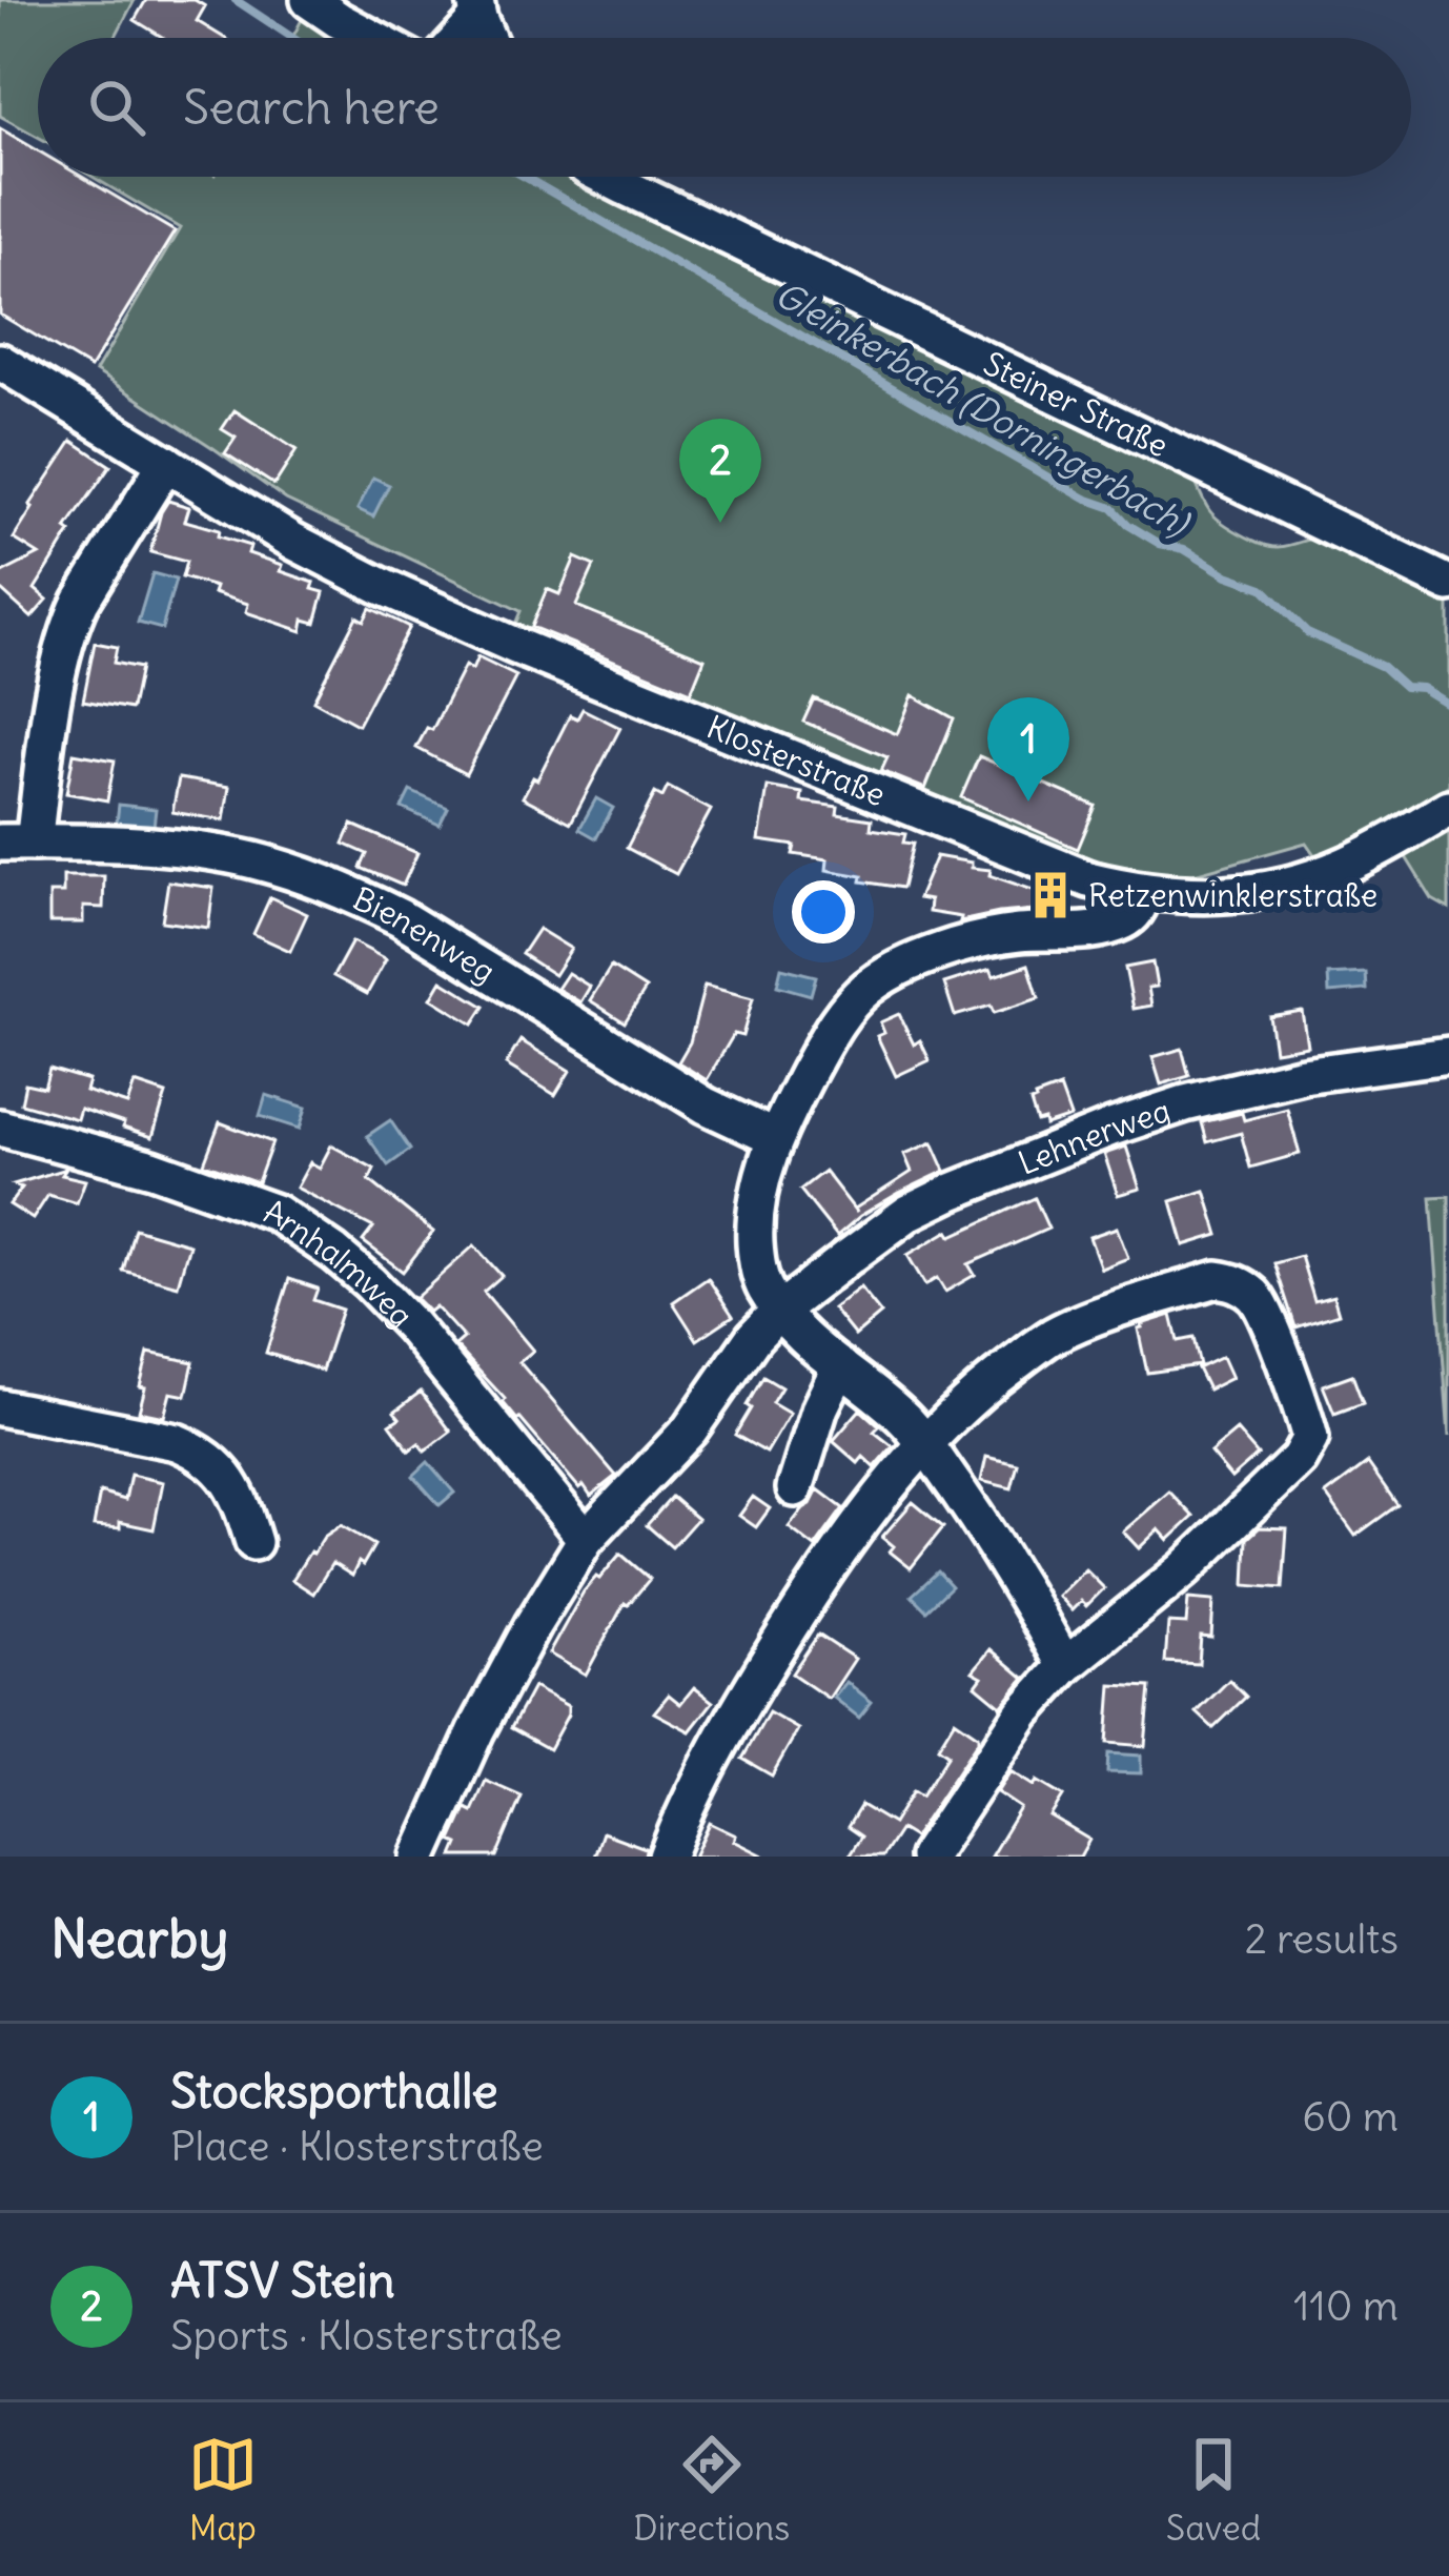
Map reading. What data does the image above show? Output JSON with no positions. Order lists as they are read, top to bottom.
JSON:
{
  "streets": {
    "street": [
      "Steiner Straße",
      "Klosterstraße",
      "Bienenweg",
      "Lehnerweg",
      "Arnhalmweg"
    ]
  },
  "crossings": [
    ["Klosterstraße", "Bienenweg"]
  ],
  "water": ["Gleinkerbach (Dorningerbach)"],
  "places": {
    "building": ["Retzenwinklerstraße"]
  },
  "page": {
    "search": "Search here",
    "pins": ["2", "1"],
    "heading": ["Nearby", "2 results"],
    "list": [
      {
        "mark": "1",
        "name": "Stocksporthalle",
        "note": "Place · Klosterstraße",
        "value": "60 m"
      },
      {
        "mark": "2",
        "name": "ATSV Stein",
        "note": "Sports · Klosterstraße",
        "value": "110 m"
      }
    ],
    "nav": ["Map", "Directions", "Saved"]
  }
}
